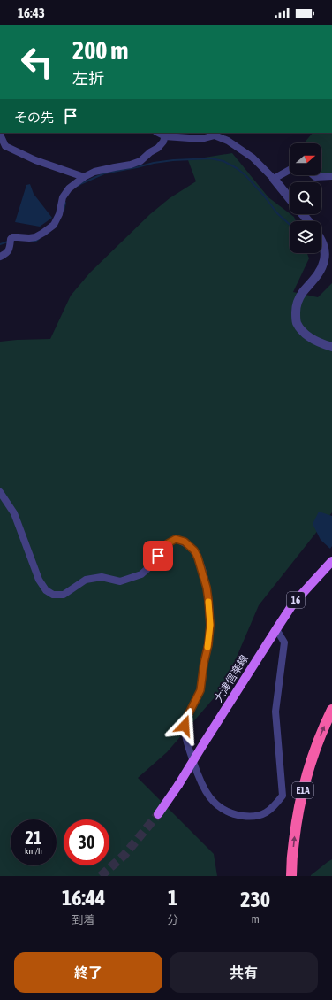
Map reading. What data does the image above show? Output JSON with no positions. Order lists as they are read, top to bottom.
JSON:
{
  "streets": {
    "highway": ["E1A"],
    "main road": ["16", "大津信楽線"]
  },
  "north": "right",
  "page": {
    "status": "16:43",
    "turn": ["200 m", "左折"],
    "then": "その先",
    "speed": "21 km/h",
    "limit": "30",
    "eta": [
      "16:44",
      "到着",
      "1",
      "分",
      "230",
      "m"
    ],
    "buttons": ["終了", "共有"]
  }
}
